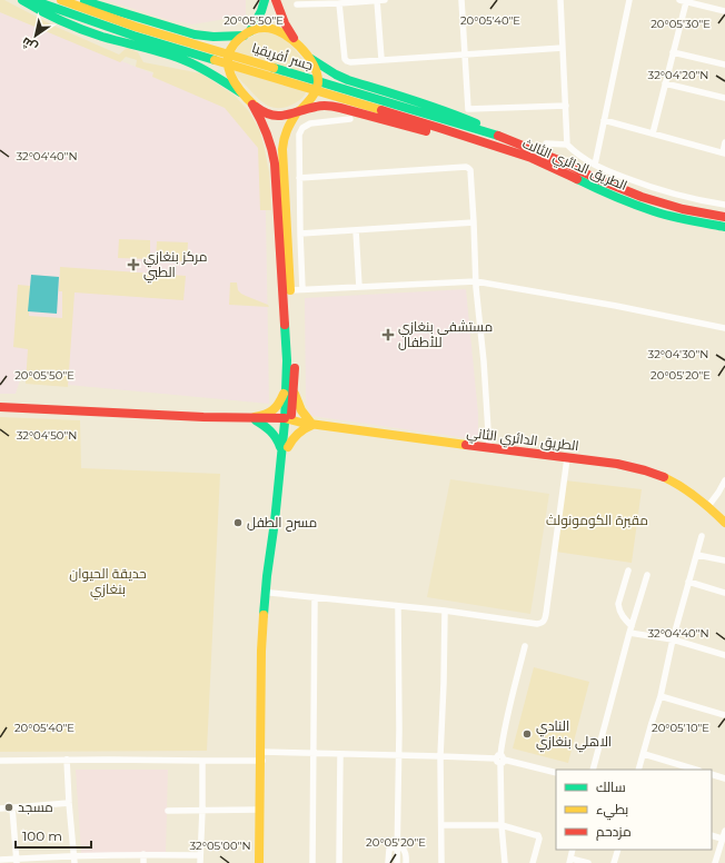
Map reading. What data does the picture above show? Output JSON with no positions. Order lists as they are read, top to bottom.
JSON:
{
  "streets": {
    "main road": ["جسر أفريقيا", "الطريق الدائري الثالث", "الطريق الدائري الثاني"]
  },
  "crossings": [
    ["جسر أفريقيا", "الطريق الدائري الثالث"]
  ],
  "parks": ["مقبرة الكومونولث", "حديقة الحيوان بنغازي"],
  "places": {
    "health": ["مركز بنغازي الطبي", "مستشفى بنغازي للأطفال"],
    "other": ["مسرح الطفل", "النادي الاهلي بنغازي", "مسجد"]
  },
  "legend": ["سالك", "بطيء", "مزدحم"],
  "scale_bar": "100 m",
  "north": "bottom left",
  "coordinates": [
    "20°05'50\"E",
    "20°05'40\"E",
    "20°05'30\"E",
    "32°04'20\"N",
    "32°04'40\"N",
    "32°04'30\"N",
    "20°05'20\"E",
    "32°04'50\"N",
    "20°05'10\"E",
    "32°05'00\"N"
  ]
}
